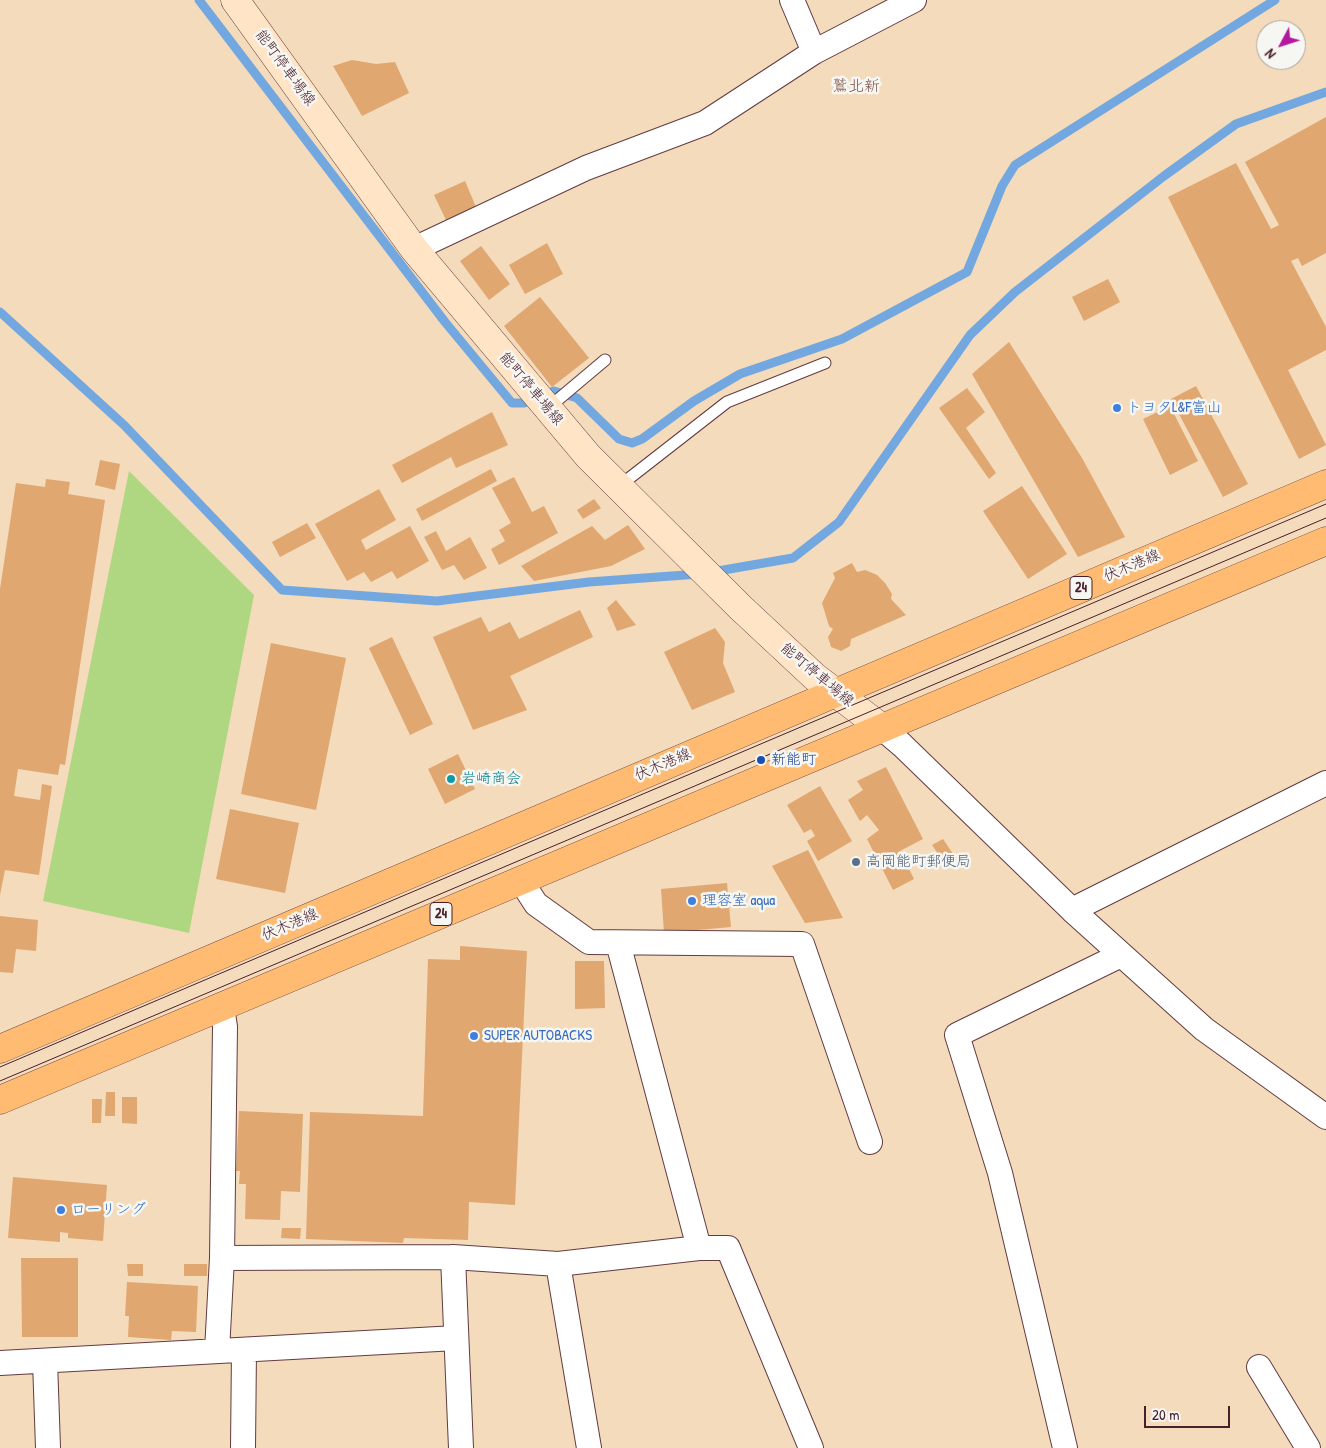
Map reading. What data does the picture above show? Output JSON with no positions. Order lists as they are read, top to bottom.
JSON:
{
  "streets": {
    "main road": ["能町停車場線", "伏木港線", "24"]
  },
  "crossings": [
    ["能町停車場線", "伏木港線"],
    ["能町停車場線", "24"]
  ],
  "districts": ["鷲北新"],
  "places": [
    "トヨタL&F富山",
    "新能町",
    "岩崎商会",
    "高岡能町郵便局",
    "理容室 aqua",
    "SUPER AUTOBACKS",
    "ローリング"
  ],
  "scale_bar": "20 m",
  "north": "bottom left"
}
